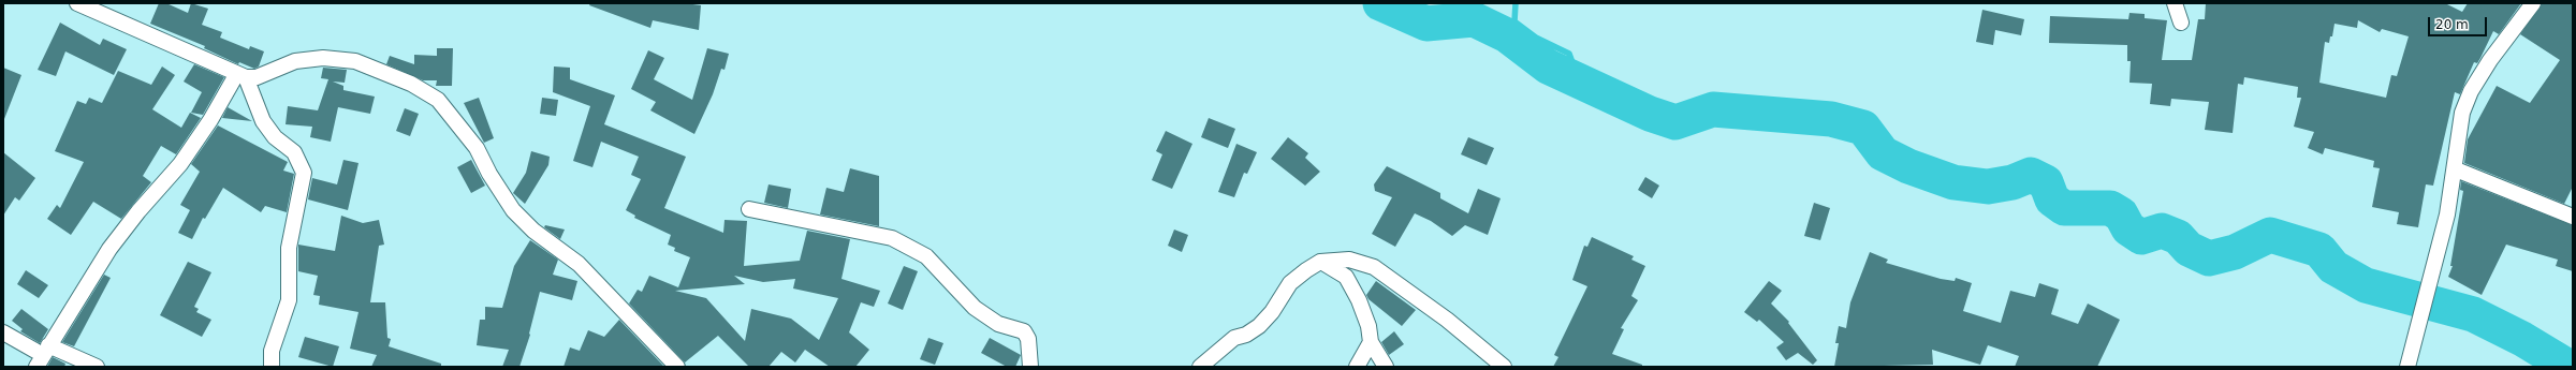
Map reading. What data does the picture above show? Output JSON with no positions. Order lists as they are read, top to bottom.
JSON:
{
  "scale_bar": "20 m"
}
